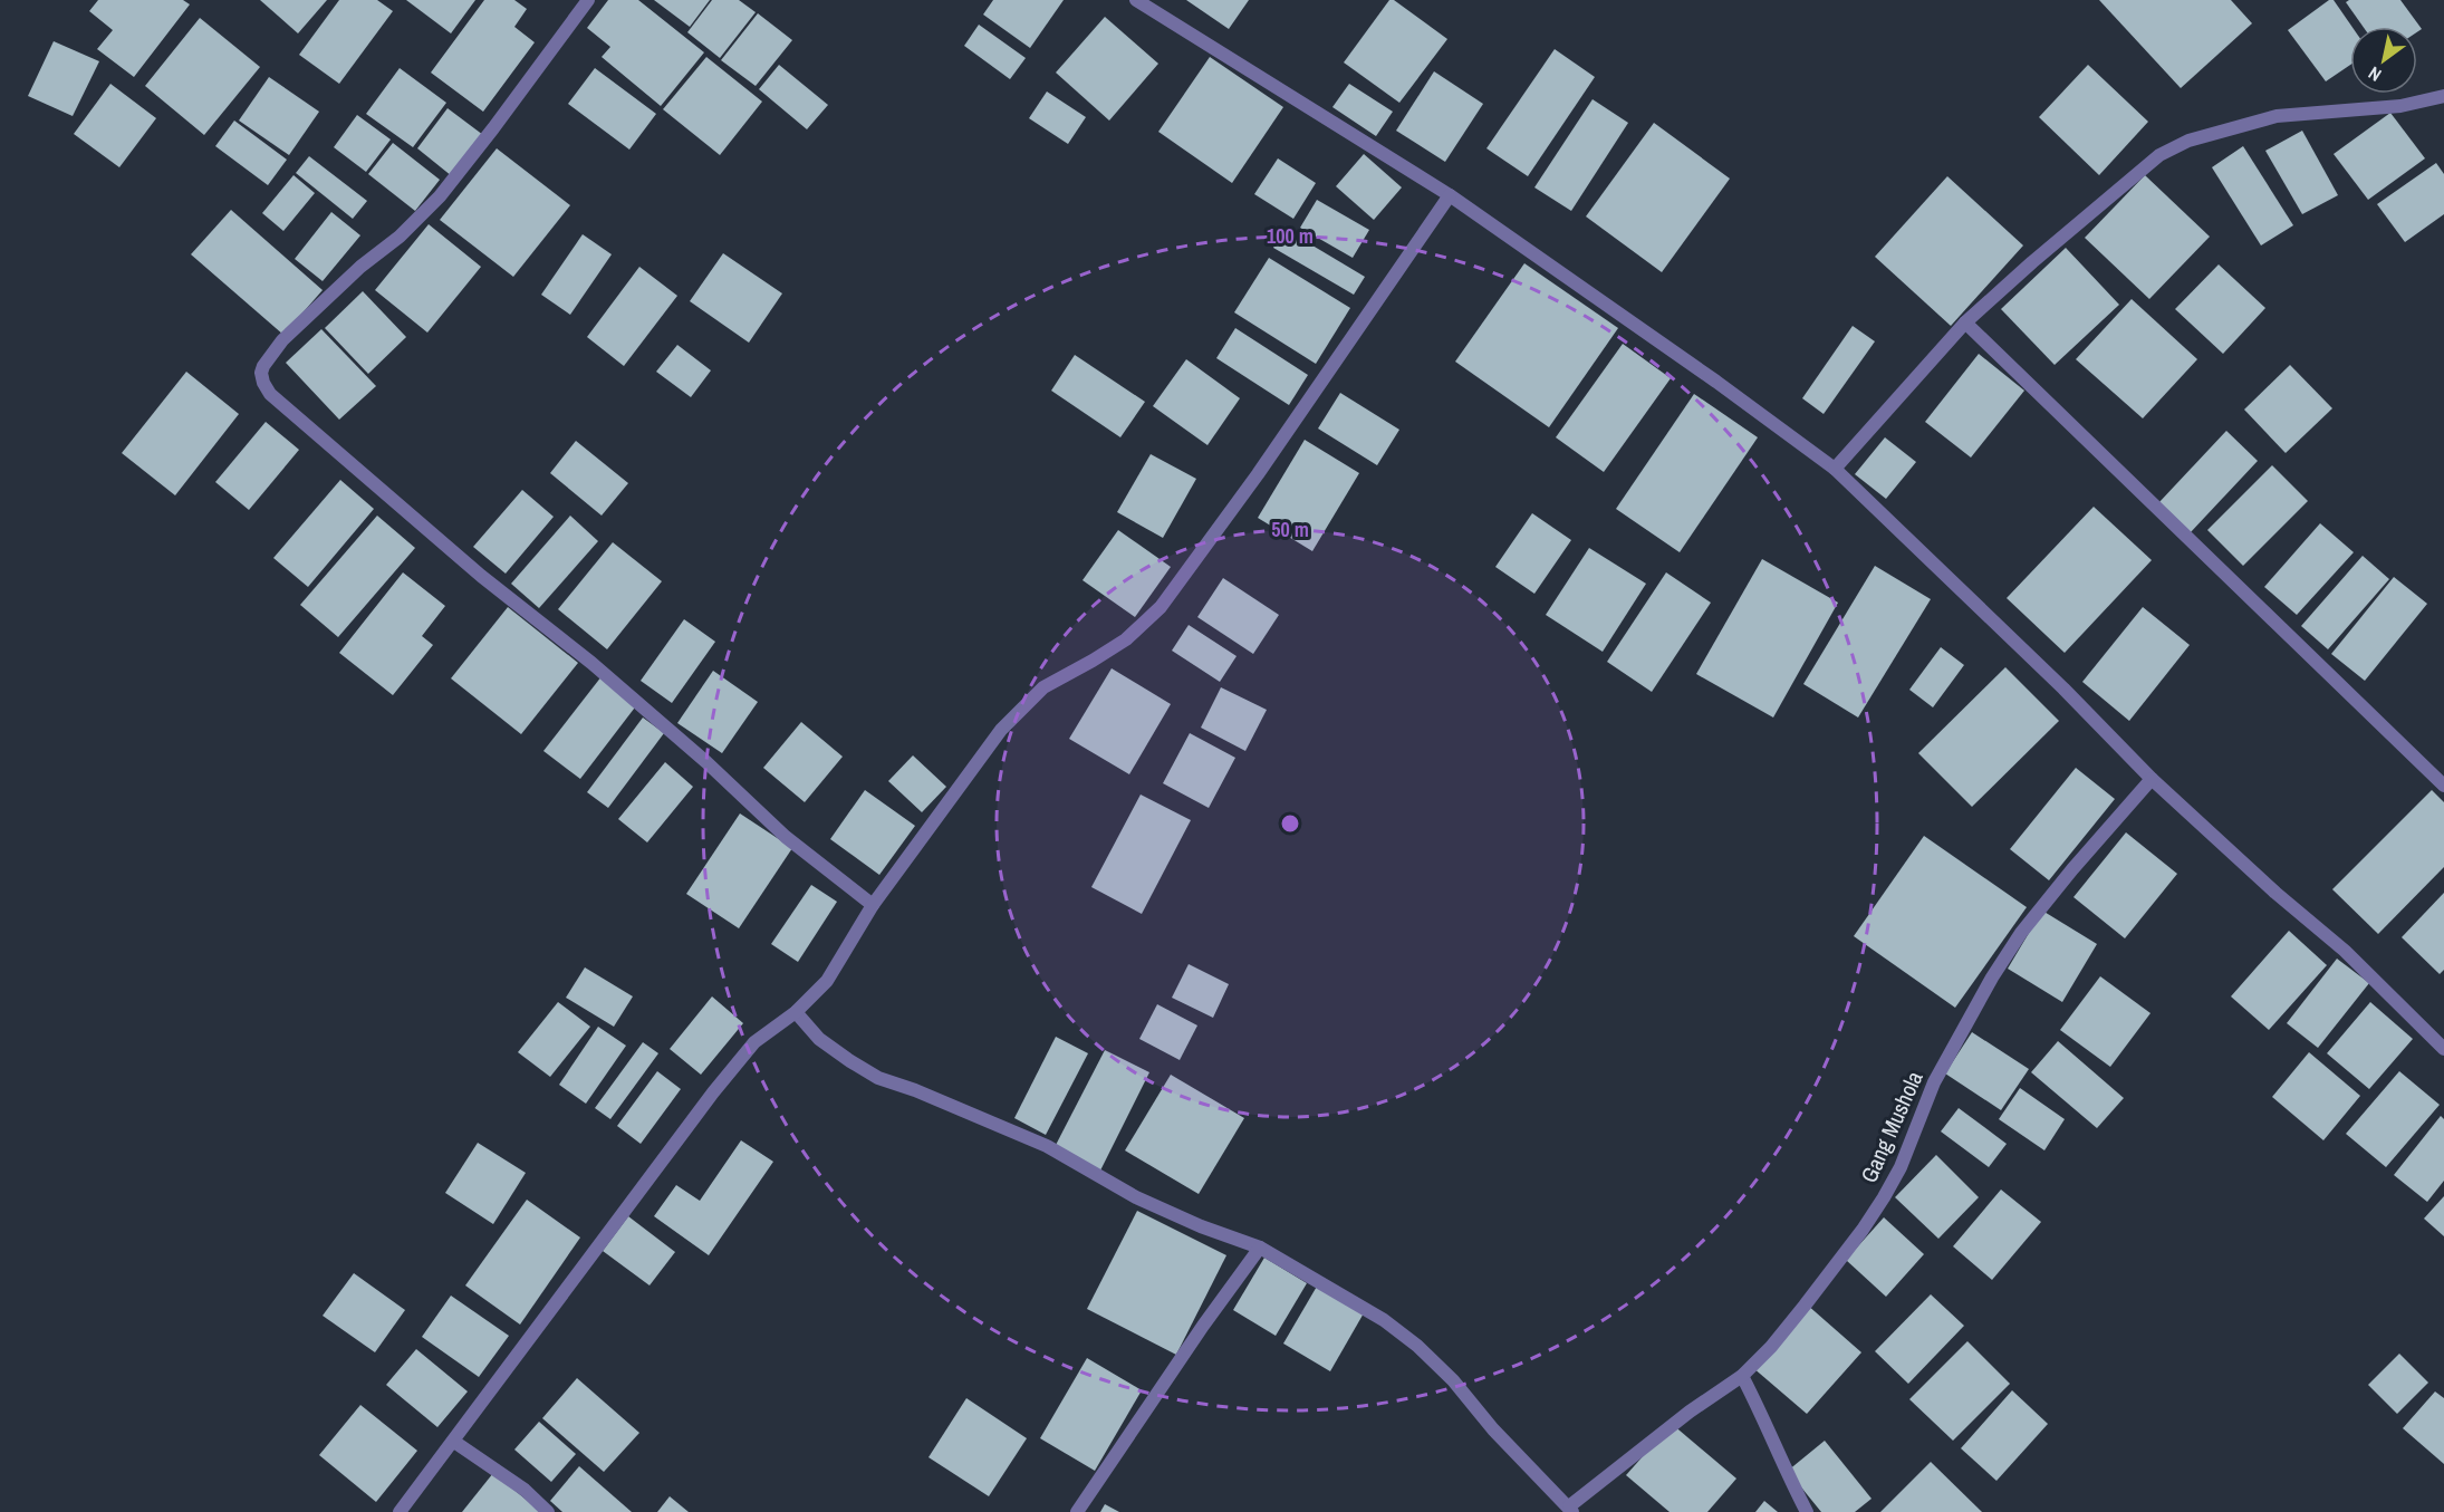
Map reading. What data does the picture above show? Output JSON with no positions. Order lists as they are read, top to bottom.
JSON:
{
  "streets": {
    "street": ["Gang Mushola"]
  },
  "north": "bottom left",
  "rings": ["100 m", "50 m"]
}
